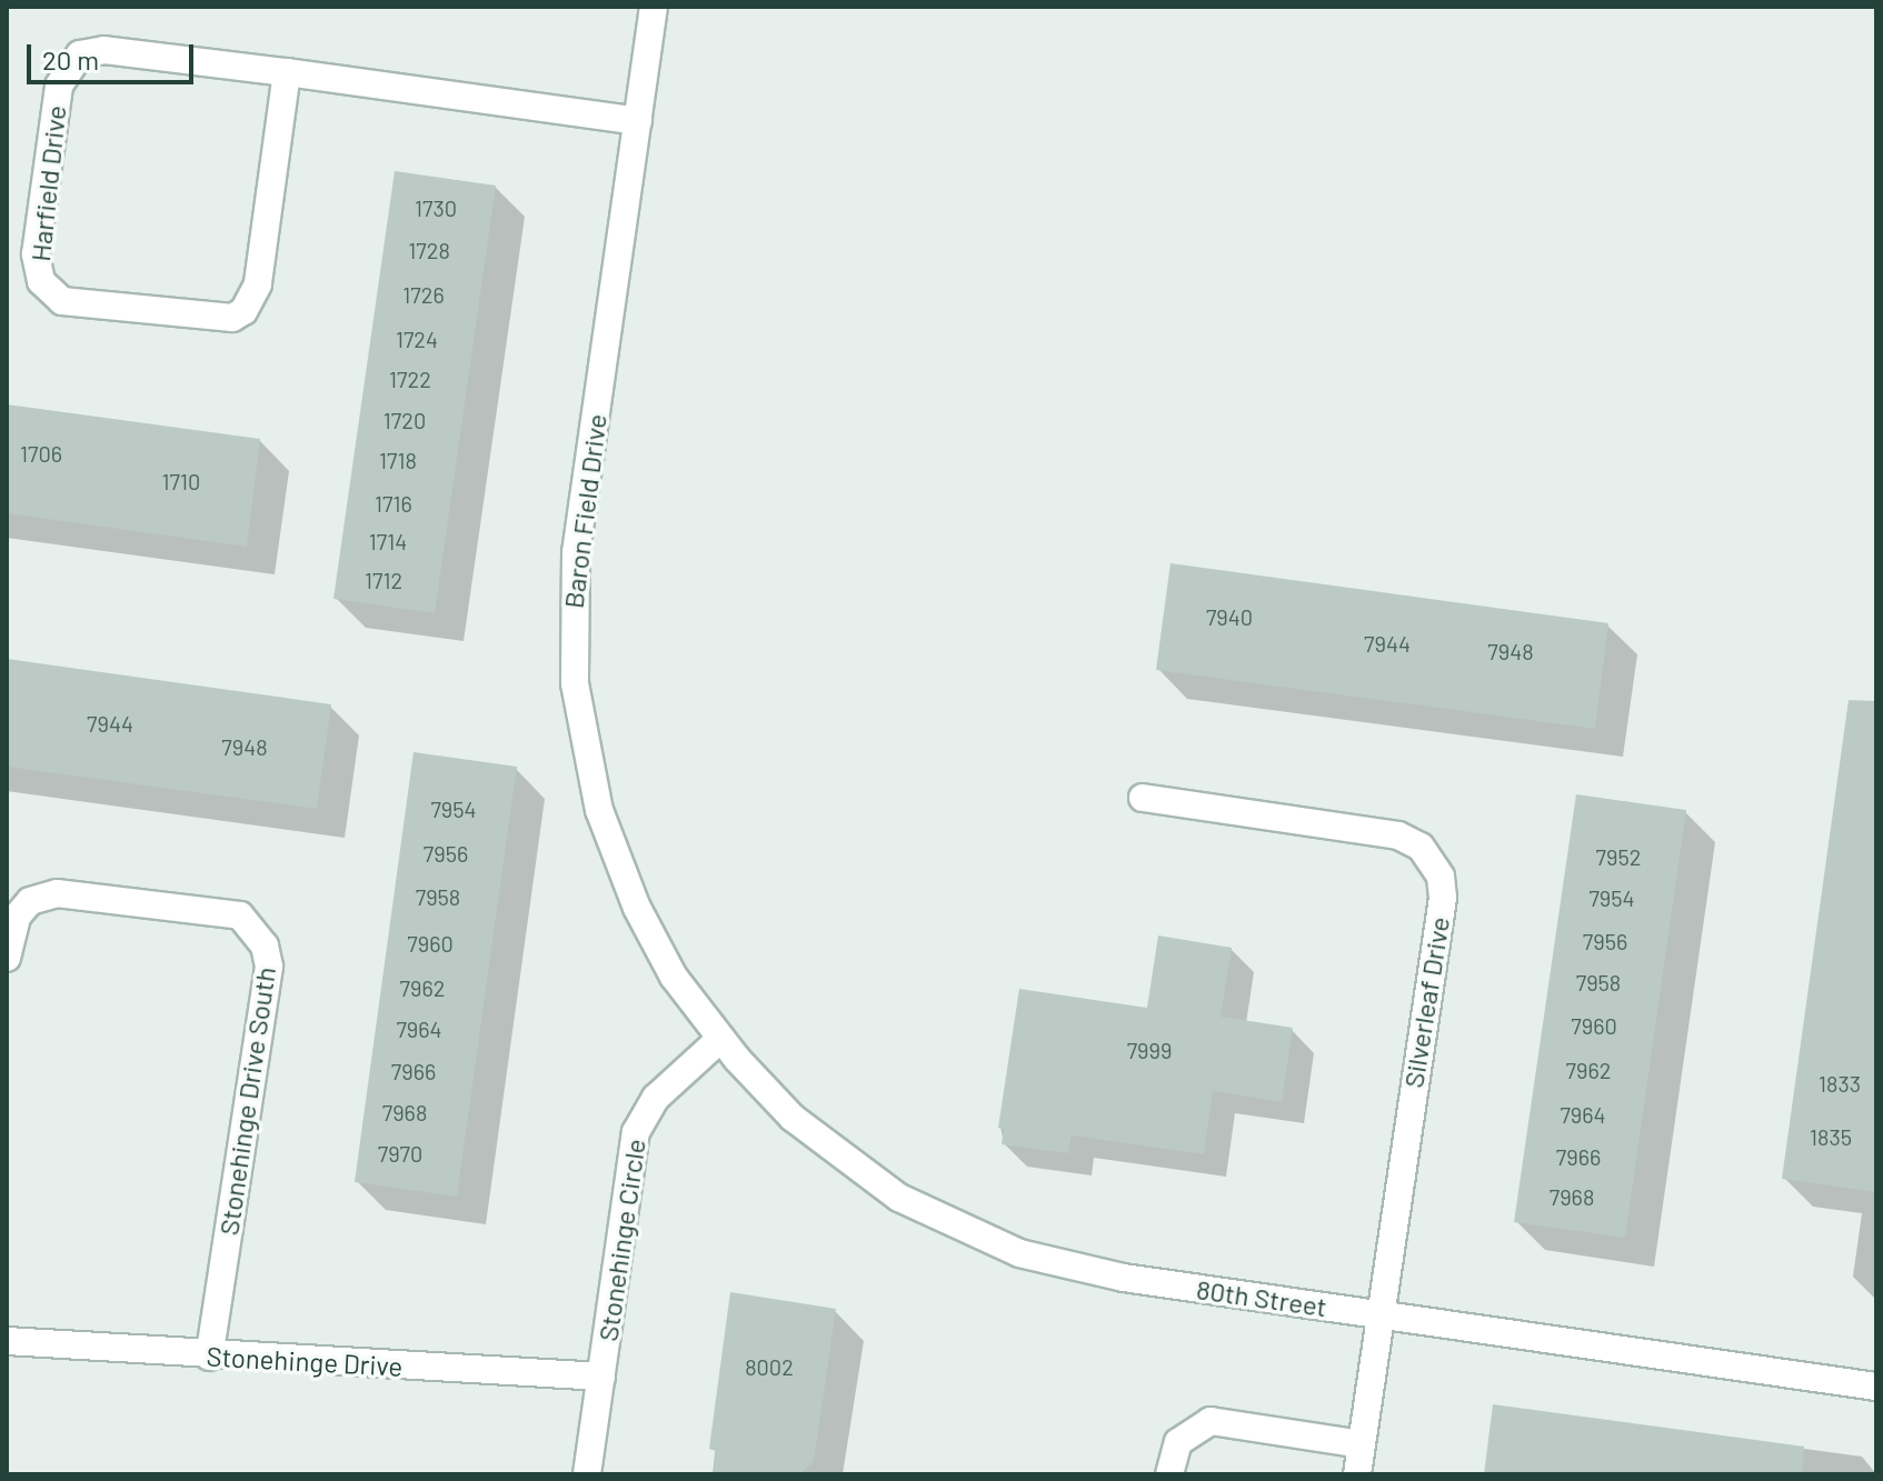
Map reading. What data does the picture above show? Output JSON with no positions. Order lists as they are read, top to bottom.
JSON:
{
  "streets": {
    "street": [
      "Harfield Drive",
      "Baron Field Drive",
      "Silverleaf Drive",
      "Stonehinge Drive South",
      "Stonehinge Circle",
      "80th Street",
      "Stonehinge Drive"
    ]
  },
  "crossings": [
    ["Harfield Drive", "Baron Field Drive"],
    ["Baron Field Drive", "Stonehinge Circle"],
    ["Baron Field Drive", "80th Street"],
    ["Silverleaf Drive", "80th Street"],
    ["Stonehinge Drive South", "Stonehinge Drive"],
    ["Stonehinge Circle", "80th Street"],
    ["Stonehinge Circle", "Stonehinge Drive"]
  ],
  "house_numbers": [
    "1730",
    "1728",
    "1726",
    "1724",
    "1722",
    "1720",
    "1706",
    "1718",
    "1710",
    "1716",
    "1714",
    "1712",
    "7940",
    "7944",
    "7948",
    "7944",
    "7948",
    "7954",
    "7956",
    "7952",
    "7958",
    "7954",
    "7956",
    "7960",
    "7958",
    "7962",
    "7960",
    "7964",
    "7999",
    "7962",
    "7966",
    "1833",
    "7968",
    "7964",
    "1835",
    "7970",
    "7966",
    "7968",
    "8002"
  ],
  "scale_bar": "20 m"
}
